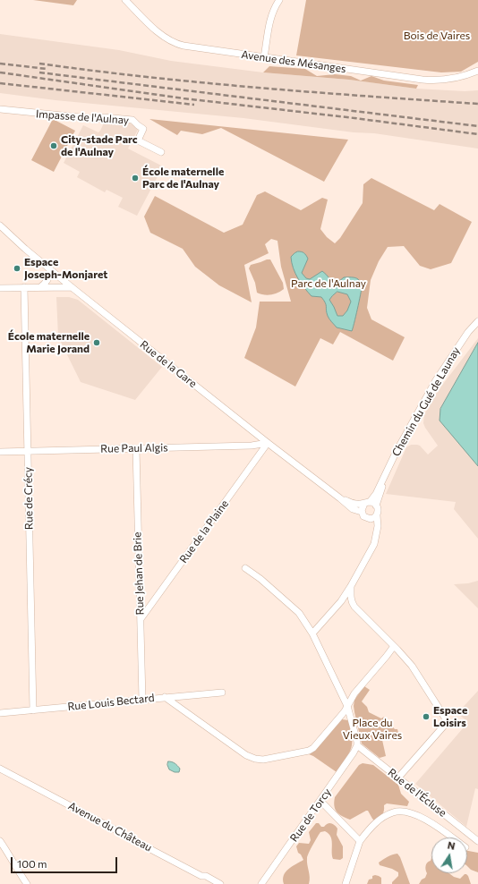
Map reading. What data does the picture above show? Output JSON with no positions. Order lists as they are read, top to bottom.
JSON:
{
  "streets": {
    "street": [
      "Avenue des Mésanges",
      "Impasse de l'Aulnay",
      "Rue de la Gare",
      "Chemin du Gué de Launay",
      "Rue Paul Algis",
      "Rue de Crécy",
      "Rue de la Plaine",
      "Rue Jehan de Brie",
      "Rue Louis Bectard",
      "Rue de l'Écluse",
      "Rue de Torcy",
      "Avenue du Château"
    ]
  },
  "crossings": [
    ["Rue de la Gare", "Chemin du Gué de Launay"],
    ["Rue de la Gare", "Rue Paul Algis"],
    ["Rue de la Gare", "Rue de la Plaine"],
    ["Rue Paul Algis", "Rue de Crécy"],
    ["Rue Paul Algis", "Rue de la Plaine"],
    ["Rue Paul Algis", "Rue Jehan de Brie"],
    ["Rue de Crécy", "Rue Louis Bectard"],
    ["Rue de la Plaine", "Rue Jehan de Brie"],
    ["Rue Jehan de Brie", "Rue Louis Bectard"],
    ["Rue de l'Écluse", "Rue de Torcy"]
  ],
  "parks": ["Bois de Vaires", "Parc de l'Aulnay", "Place du Vieux Vaires"],
  "places": [
    "City-stade Parc de l'Aulnay",
    "École maternelle Parc de l'Aulnay",
    "Espace Joseph-Monjaret",
    "École maternelle Marie Jorand",
    "Espace Loisirs"
  ],
  "scale_bar": "100 m",
  "north": "top"
}
